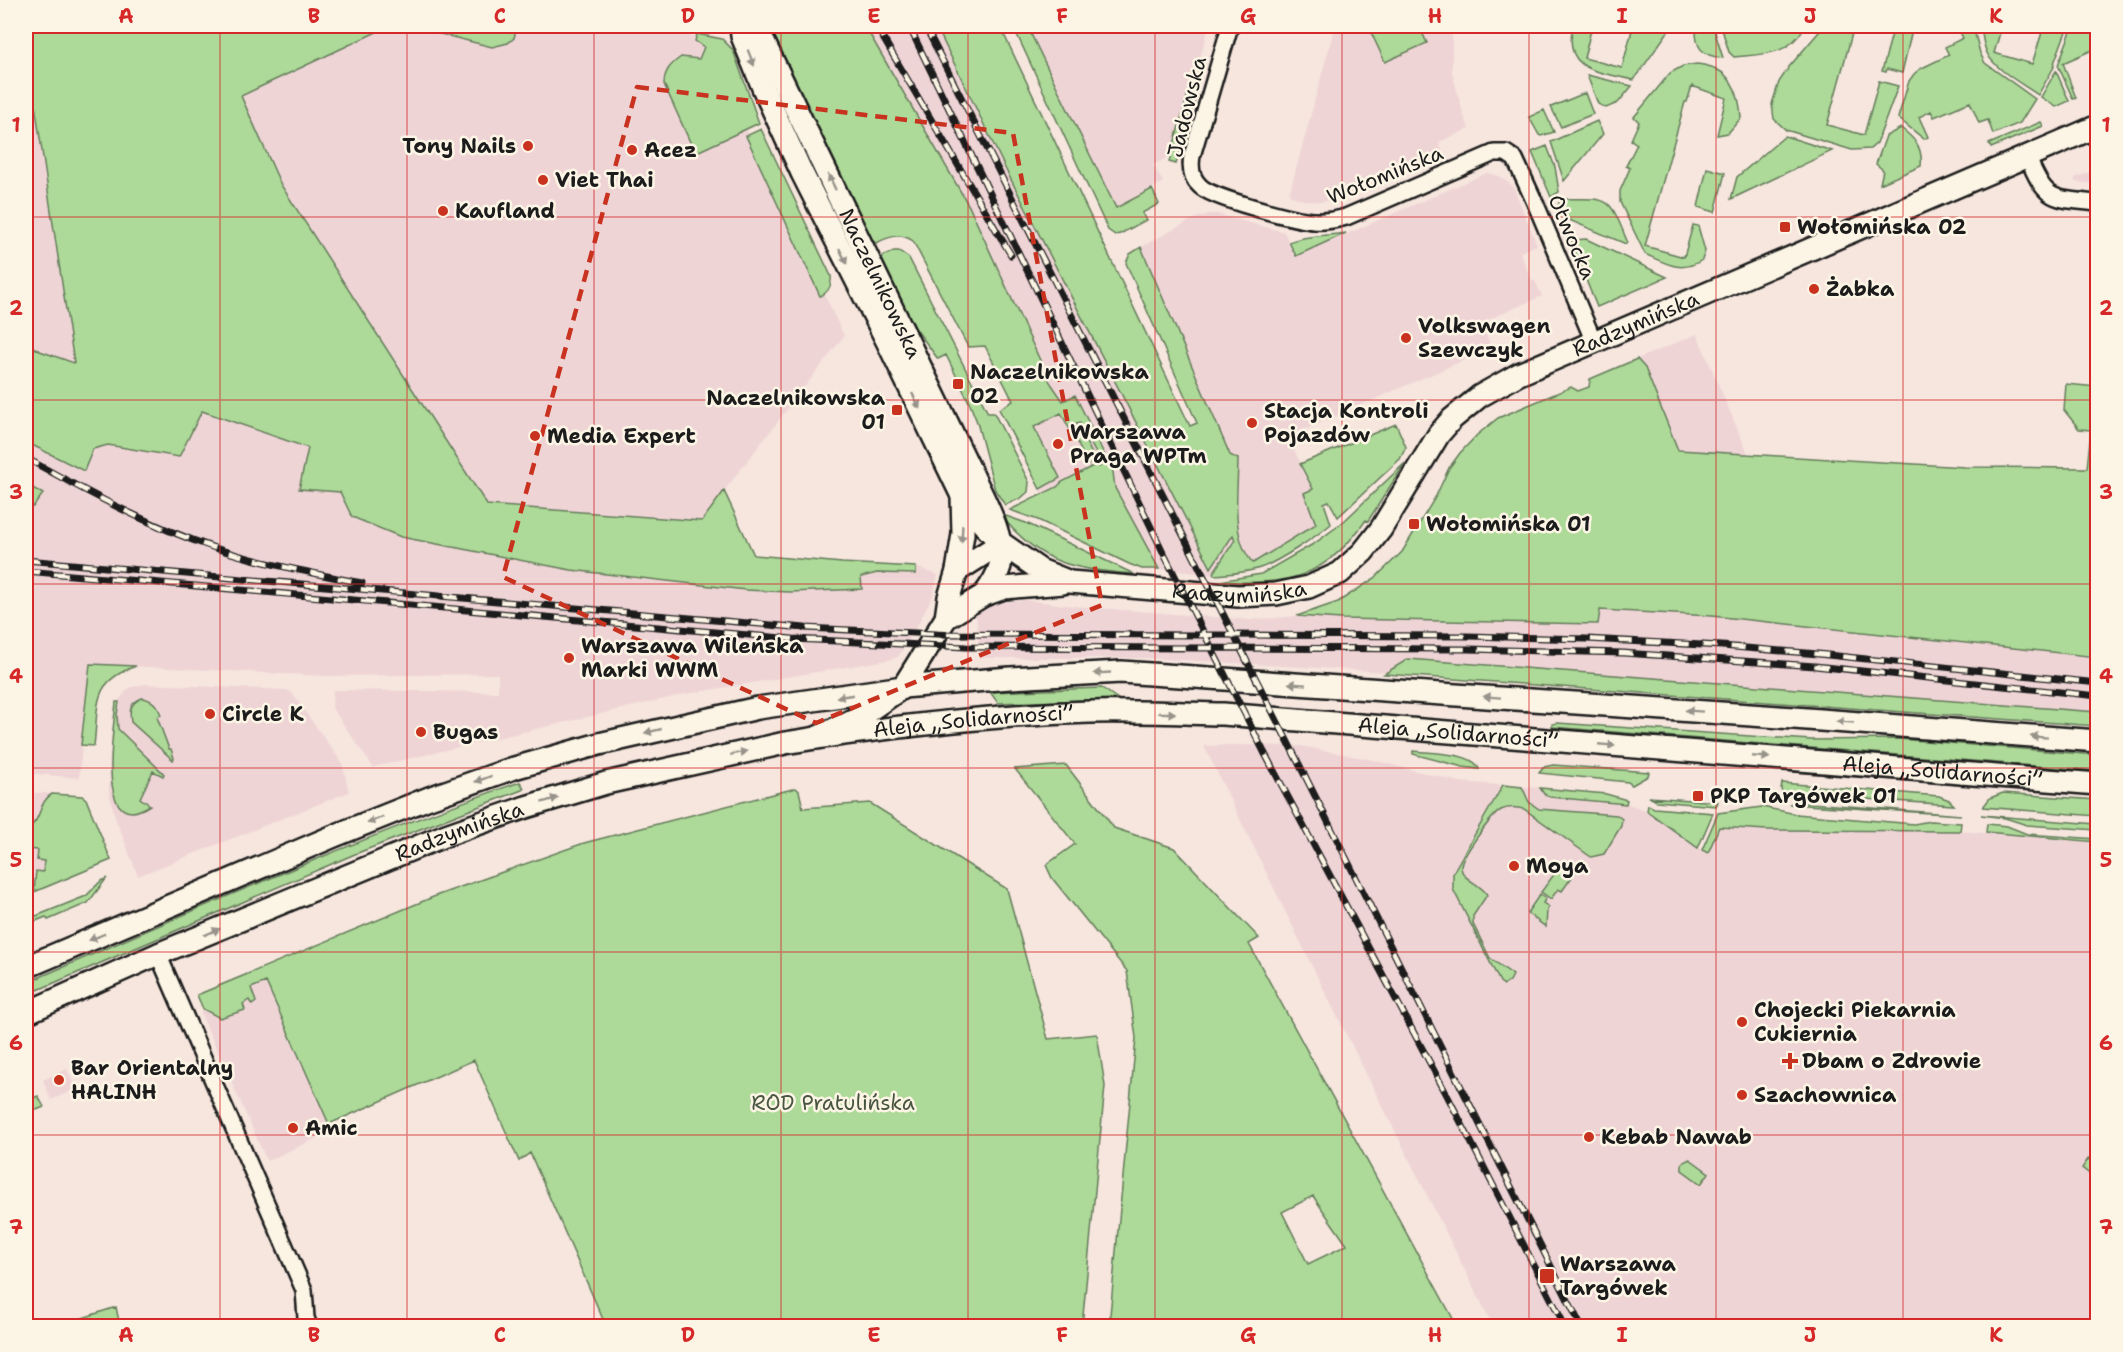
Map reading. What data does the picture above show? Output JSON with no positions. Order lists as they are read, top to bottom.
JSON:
{
  "streets": {
    "main road": ["Naczelnikowska", "Radzymińska", "Aleja „Solidarności”"],
    "street": ["Jadowska", "Wołomińska", "Otwocka"]
  },
  "crossings": [
    ["Jadowska", "Wołomińska"],
    ["Wołomińska", "Otwocka"],
    ["Otwocka", "Radzymińska"],
    ["Naczelnikowska", "Radzymińska"],
    ["Radzymińska", "Aleja „Solidarności”"]
  ],
  "parks": ["ROD Pratulińska"],
  "places": {
    "other": [
      "Tony Nails",
      "Acez",
      "Viet Thai",
      "Kaufland",
      "Żabka",
      "Volkswagen Szewczyk",
      "Stacja Kontroli Pojazdów",
      "Media Expert",
      "Warszawa Praga WPTm",
      "Warszawa Wileńska Marki WWM",
      "Circle K",
      "Bugas",
      "Moya",
      "Chojecki Piekarnia Cukiernia",
      "Bar Orientalny HALINH",
      "Szachownica",
      "Amic",
      "Kebab Nawab"
    ],
    "transit": [
      "Wołomińska 02",
      "Naczelnikowska 02",
      "Naczelnikowska 01",
      "Wołomińska 01",
      "PKP Targówek 01",
      "Warszawa Targówek"
    ],
    "health": ["Dbam o Zdrowie"]
  },
  "grid": {
    "columns": [
      "A",
      "B",
      "C",
      "D",
      "E",
      "F",
      "G",
      "H",
      "I",
      "J",
      "K"
    ],
    "rows": [
      "1",
      "2",
      "3",
      "4",
      "5",
      "6",
      "7"
    ]
  }
}
